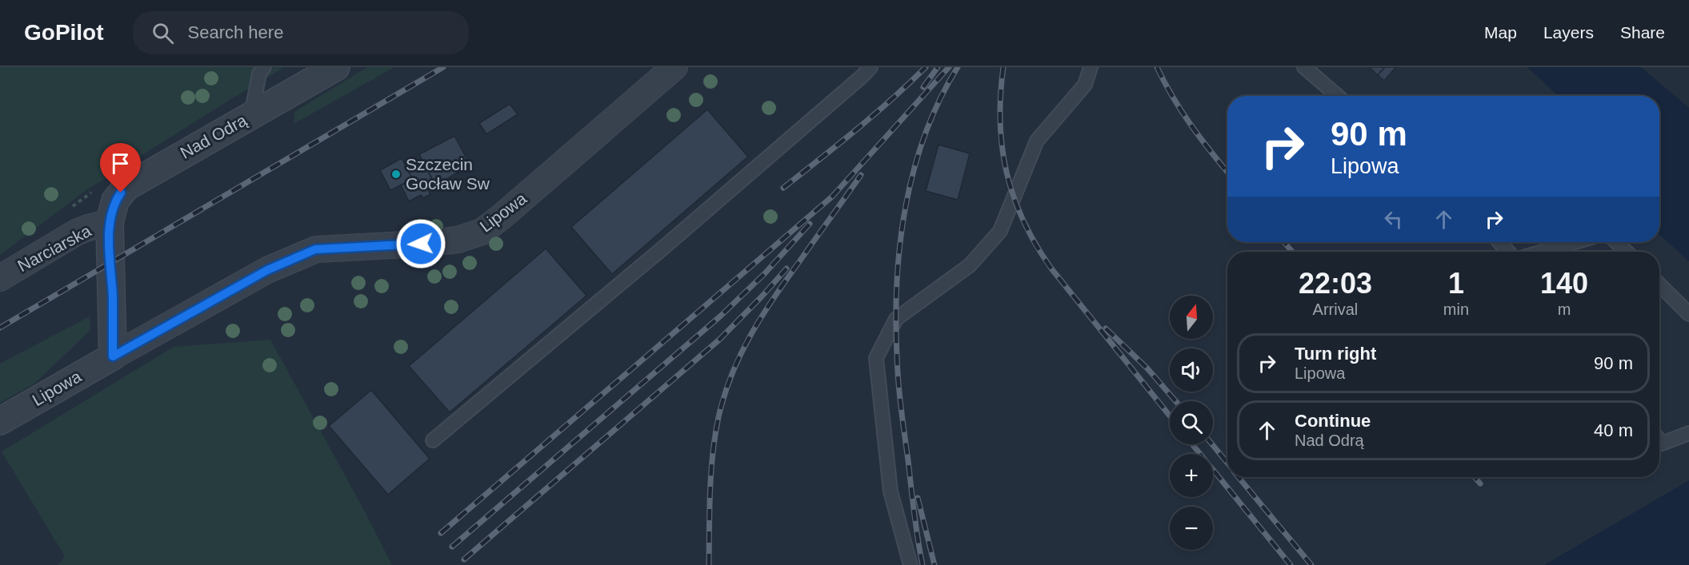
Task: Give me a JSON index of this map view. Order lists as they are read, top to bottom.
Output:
{
  "streets": {
    "street": ["Nad Odrą", "Lipowa", "Narciarska"]
  },
  "crossings": [
    ["Nad Odrą", "Narciarska"]
  ],
  "places": ["Szczecin Gocław Sw"],
  "north": "top",
  "page": {
    "header": "GoPilot",
    "search": "Search here",
    "nav": ["Map", "Layers", "Share"],
    "turn": ["90 m", "Lipowa"],
    "eta": [
      "22:03",
      "Arrival",
      "1",
      "min",
      "140",
      "m"
    ],
    "map_buttons": ["+", "−"],
    "list": [
      {
        "name": "Turn right",
        "note": "Lipowa",
        "value": "90 m"
      },
      {
        "name": "Continue",
        "note": "Nad Odrą",
        "value": "40 m"
      }
    ]
  }
}
